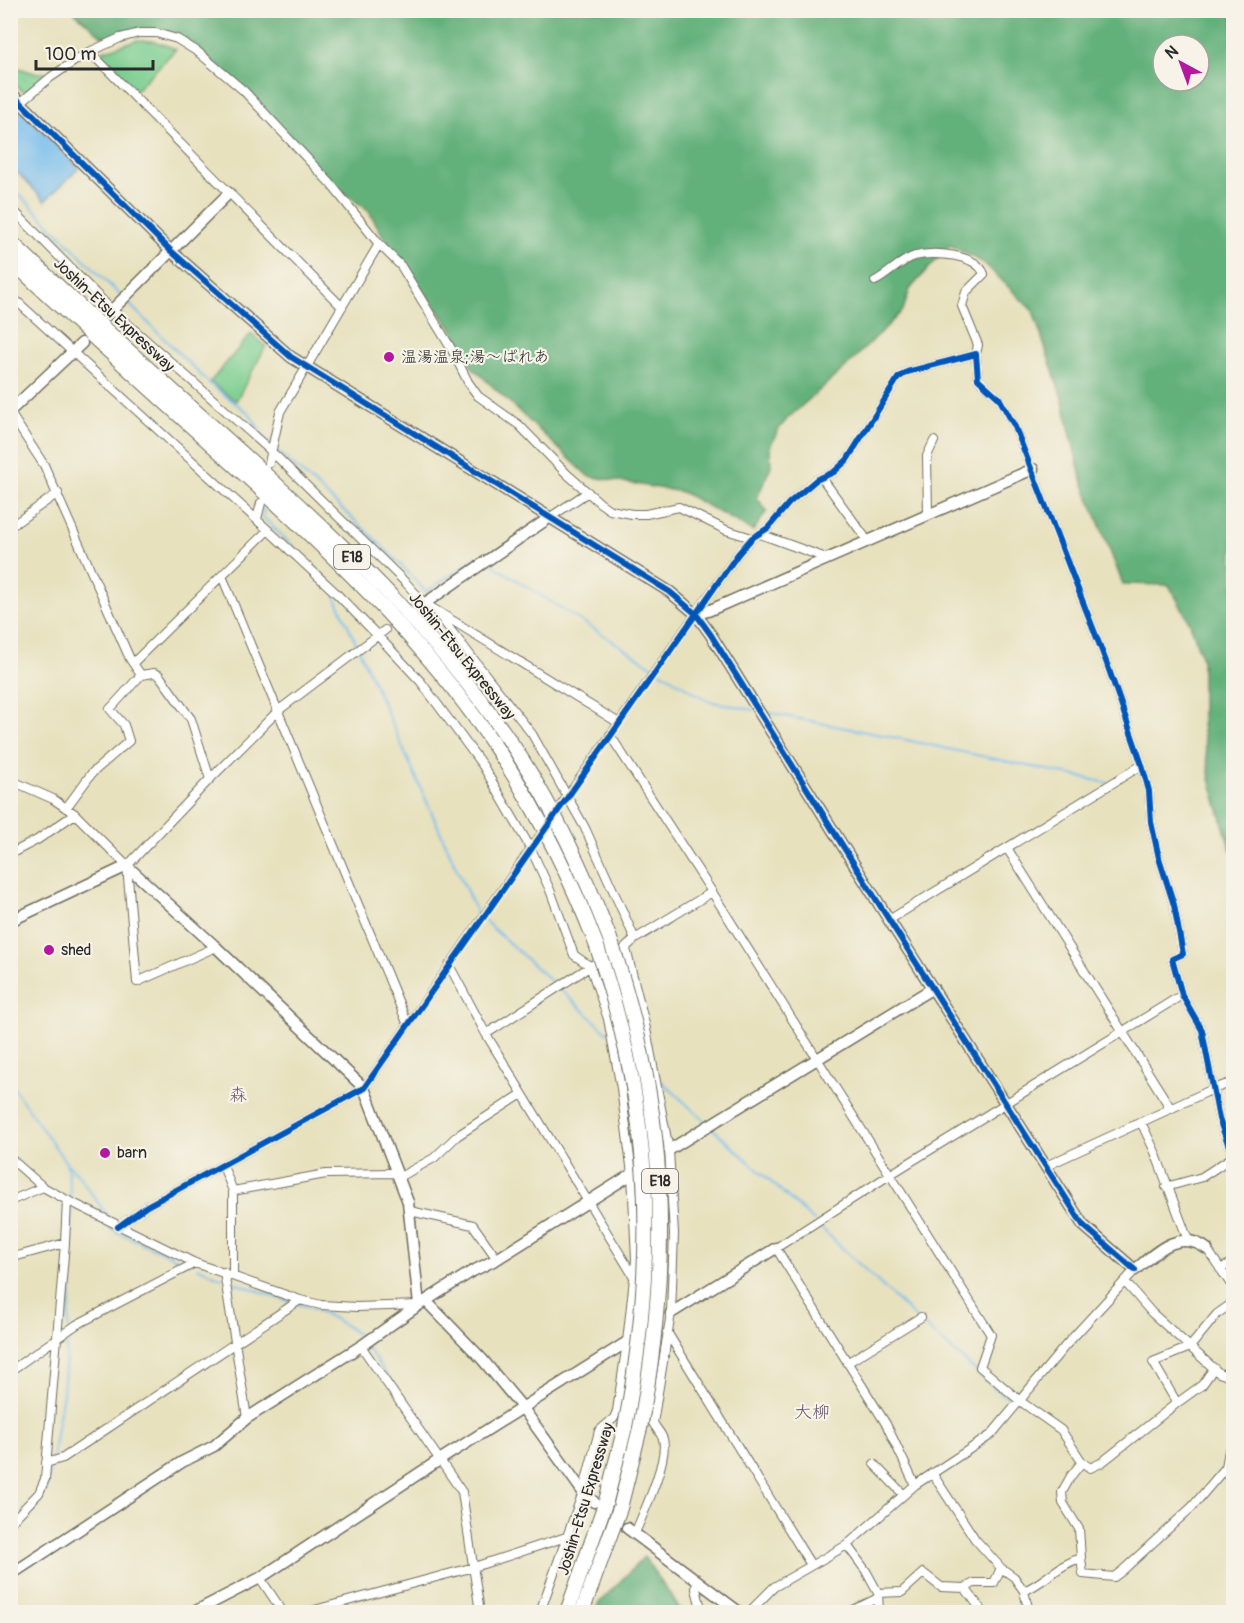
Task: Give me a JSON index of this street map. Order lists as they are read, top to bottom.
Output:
{
  "streets": {
    "highway": ["Joshin-Etsu Expressway", "E18"]
  },
  "districts": ["森", "大柳"],
  "places": ["温湯温泉;湯〜ぱれあ", "shed", "barn"],
  "scale_bar": "100 m",
  "north": "top left"
}
